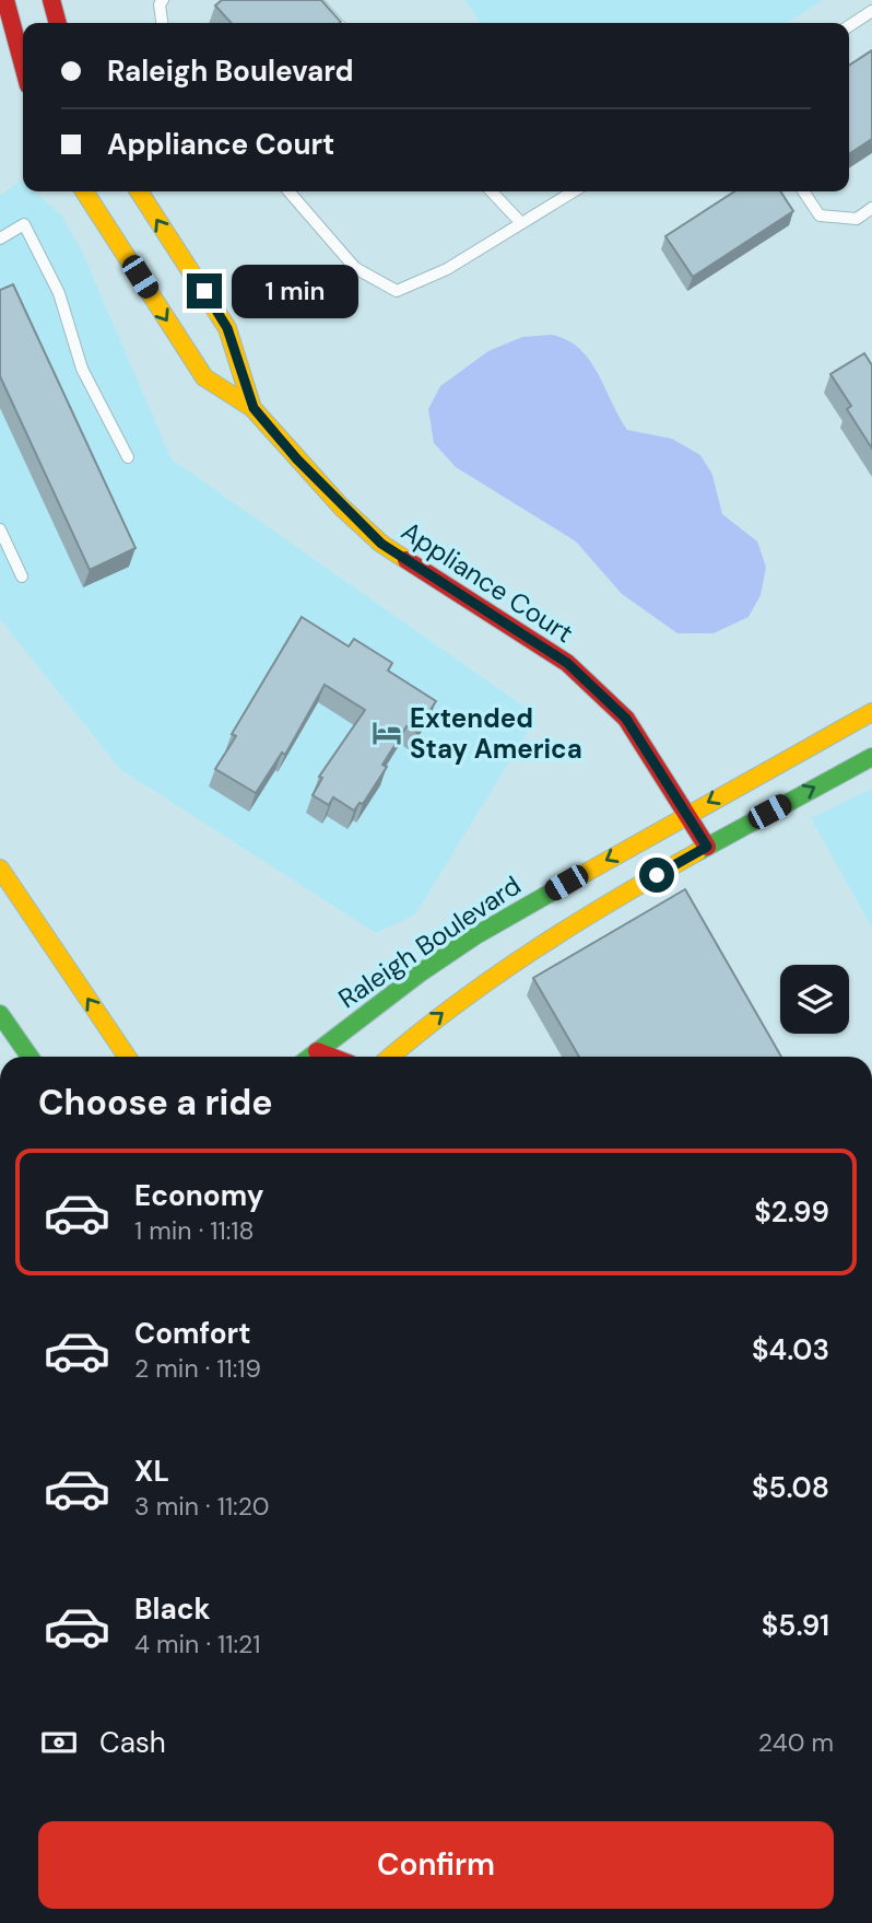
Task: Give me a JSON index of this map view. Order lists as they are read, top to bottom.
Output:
{
  "streets": {
    "main road": ["Appliance Court", "Raleigh Boulevard"]
  },
  "crossings": [
    ["Appliance Court", "Raleigh Boulevard"]
  ],
  "places": {
    "hotel": ["Extended Stay America"]
  },
  "page": {
    "banner": ["Raleigh Boulevard", "Appliance Court"],
    "bubble": "1 min",
    "heading": "Choose a ride",
    "list": [
      {
        "name": "Economy",
        "note": "1 min · 11:18",
        "value": "$2.99"
      },
      {
        "name": "Comfort",
        "note": "2 min · 11:19",
        "value": "$4.03"
      },
      {
        "name": "XL",
        "note": "3 min · 11:20",
        "value": "$5.08"
      },
      {
        "name": "Black",
        "note": "4 min · 11:21",
        "value": "$5.91"
      }
    ],
    "pay": ["Cash", "240 m"],
    "buttons": "Confirm"
  }
}
